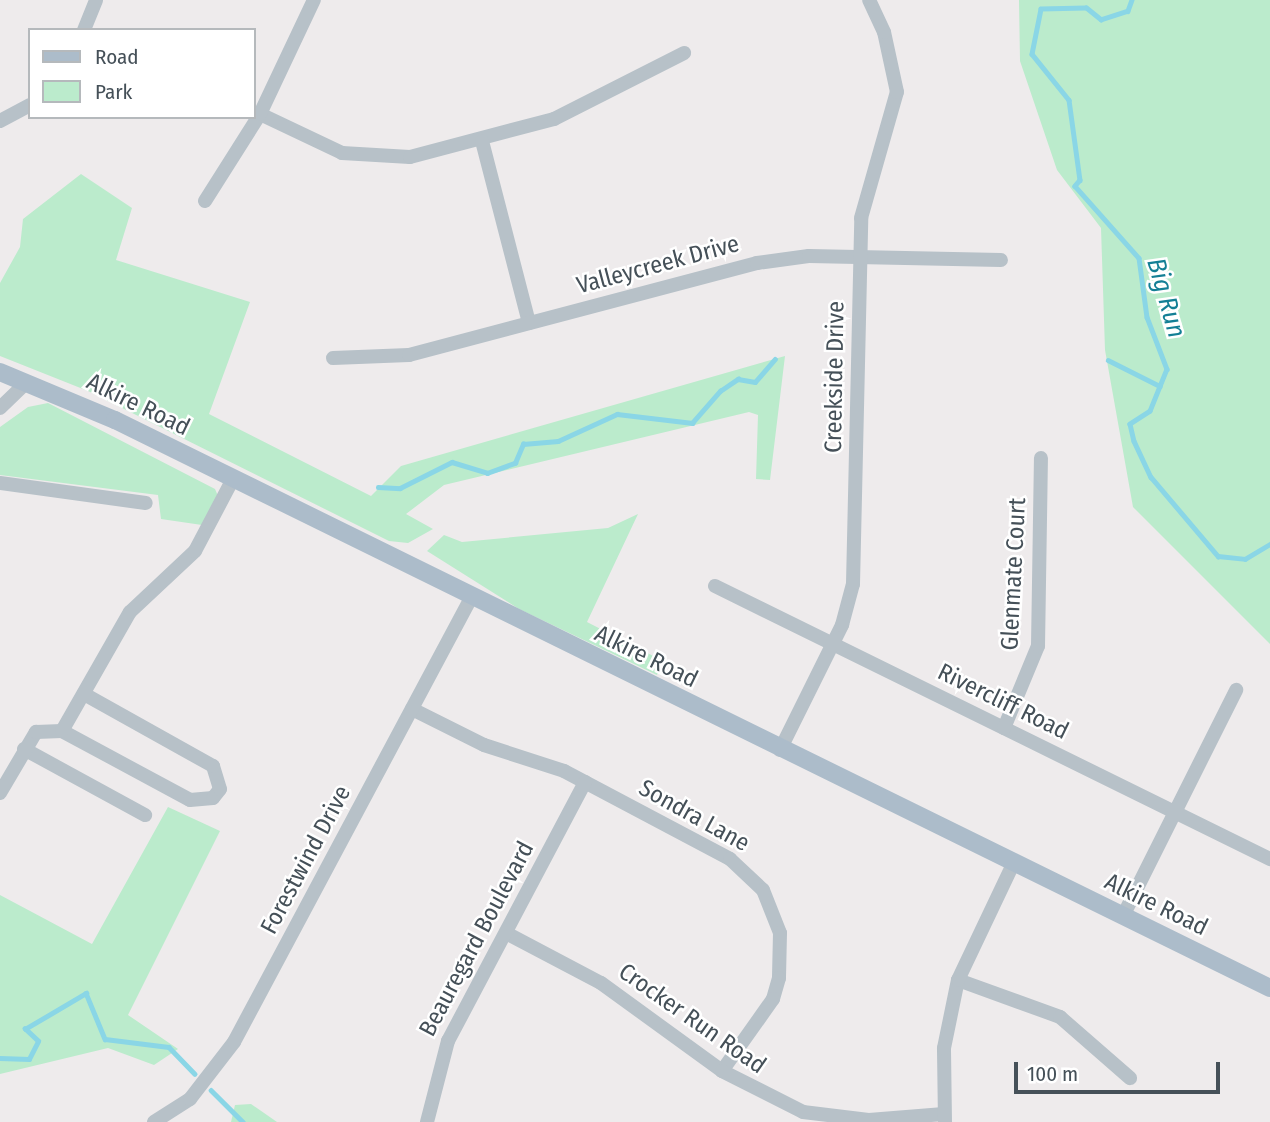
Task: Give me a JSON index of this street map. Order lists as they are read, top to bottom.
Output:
{
  "streets": {
    "main road": ["Alkire Road"],
    "street": [
      "Valleycreek Drive",
      "Creekside Drive",
      "Glenmate Court",
      "Rivercliff Road",
      "Sondra Lane",
      "Forestwind Drive",
      "Beauregard Boulevard",
      "Crocker Run Road"
    ]
  },
  "crossings": [
    ["Valleycreek Drive", "Creekside Drive"],
    ["Creekside Drive", "Alkire Road"],
    ["Creekside Drive", "Rivercliff Road"],
    ["Alkire Road", "Forestwind Drive"],
    ["Glenmate Court", "Rivercliff Road"],
    ["Sondra Lane", "Forestwind Drive"],
    ["Sondra Lane", "Beauregard Boulevard"],
    ["Sondra Lane", "Crocker Run Road"],
    ["Beauregard Boulevard", "Crocker Run Road"]
  ],
  "water": ["Big Run"],
  "legend": ["Road", "Park"],
  "scale_bar": "100 m"
}
